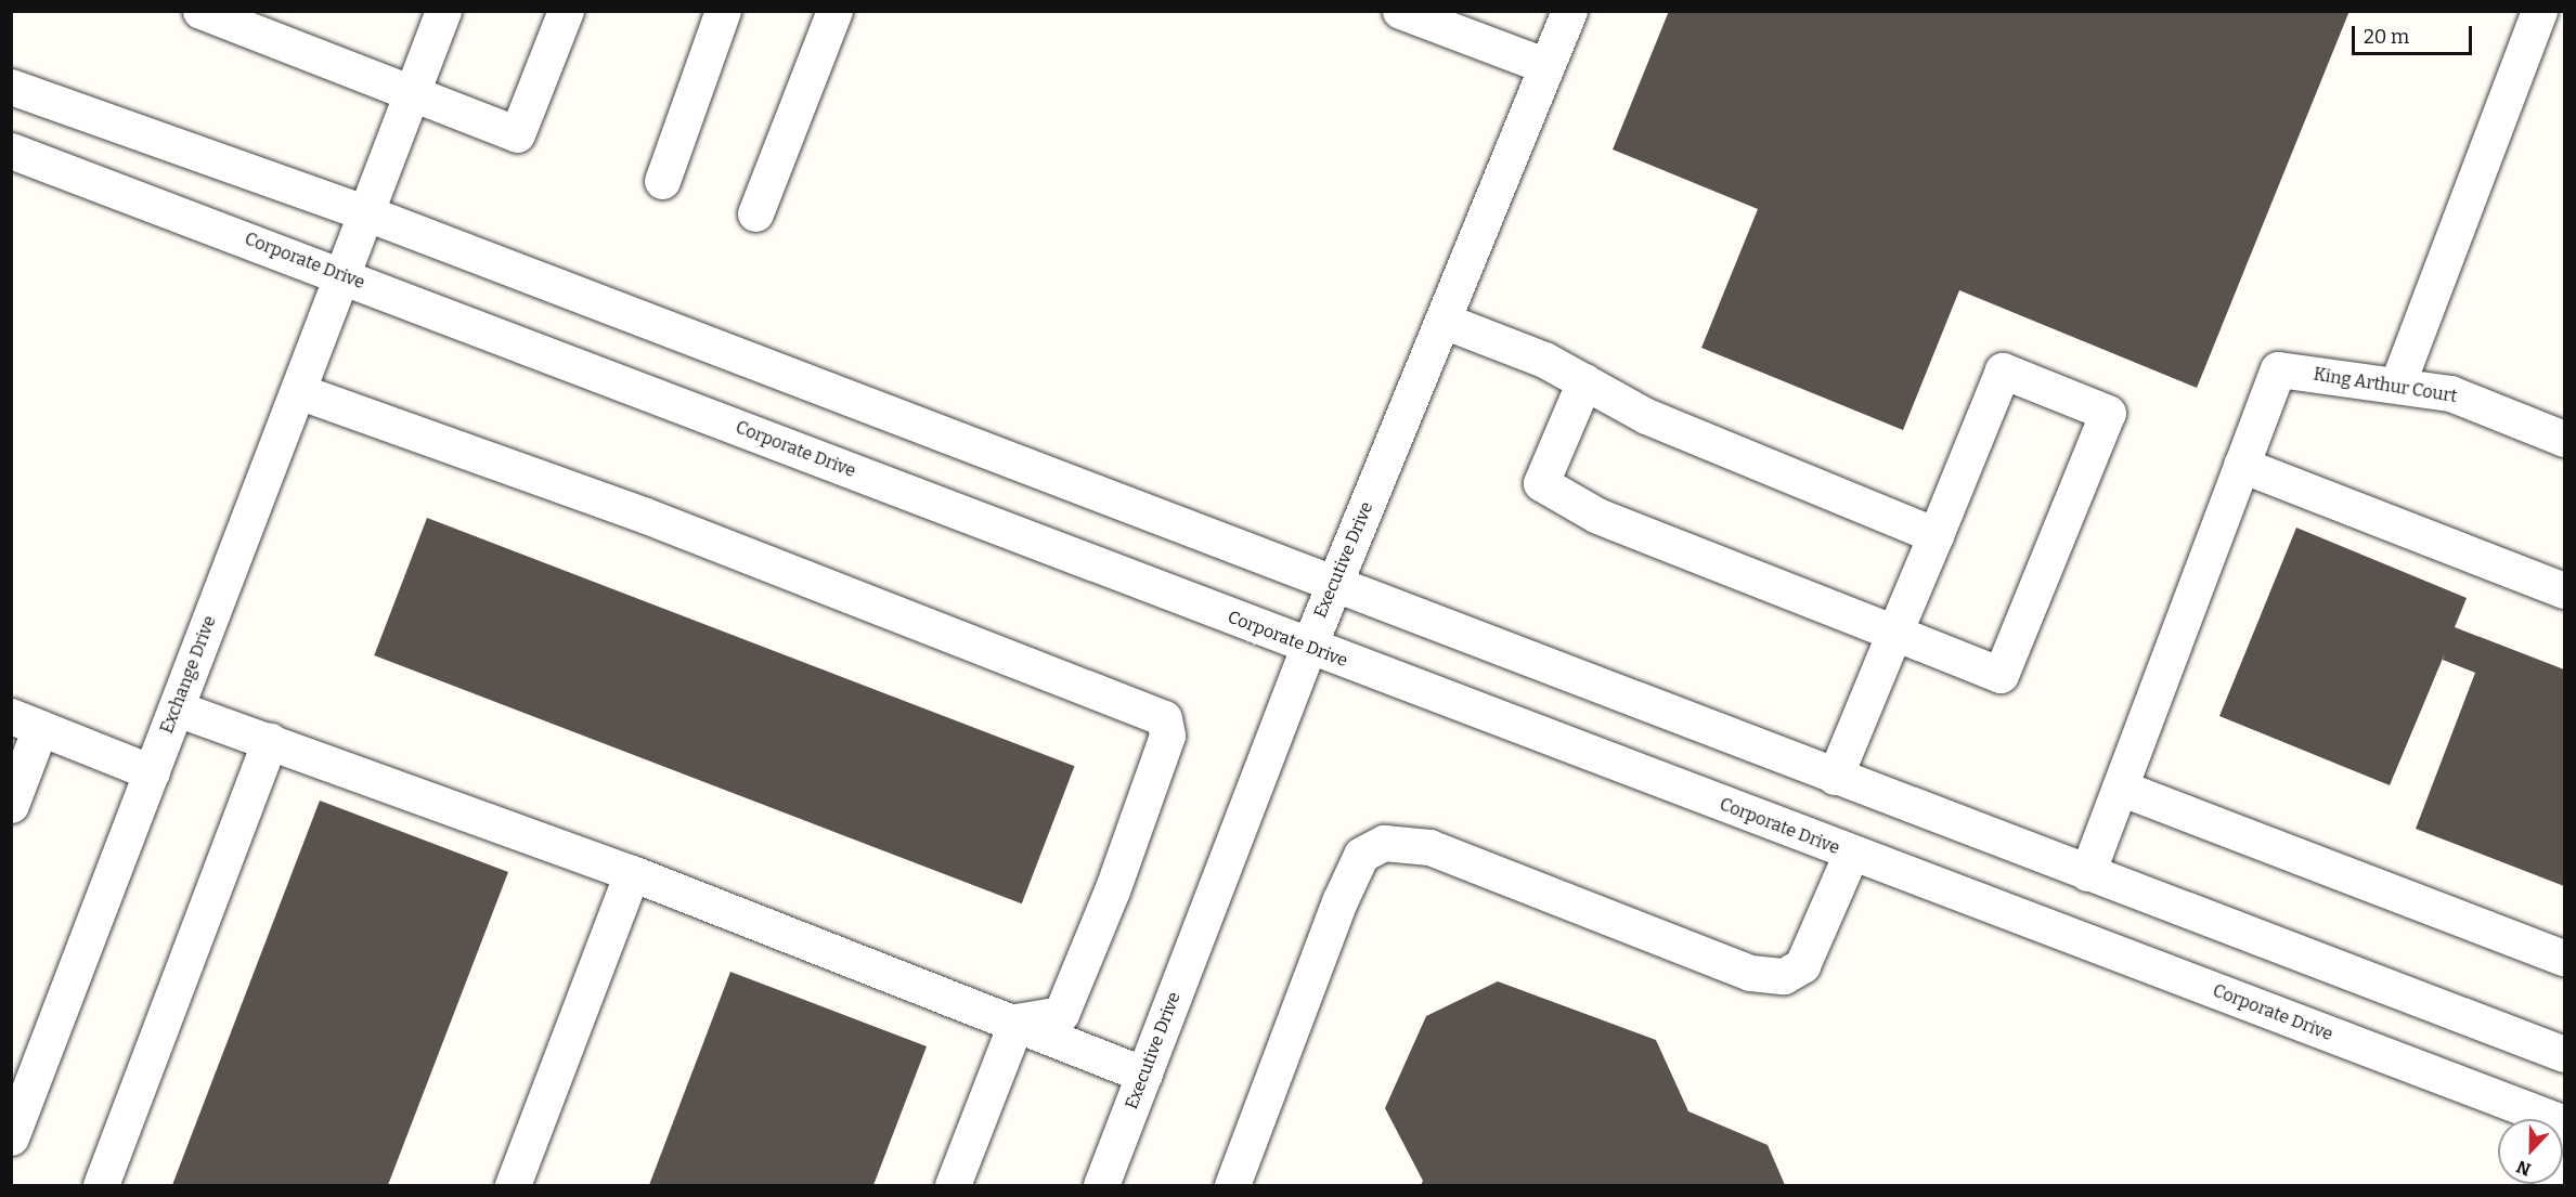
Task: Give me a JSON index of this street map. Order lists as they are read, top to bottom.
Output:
{
  "streets": {
    "street": [
      "Corporate Drive",
      "King Arthur Court",
      "Executive Drive",
      "Exchange Drive"
    ]
  },
  "crossings": [
    ["Corporate Drive", "Executive Drive"],
    ["Corporate Drive", "Exchange Drive"]
  ],
  "scale_bar": "20 m",
  "north": "bottom"
}
